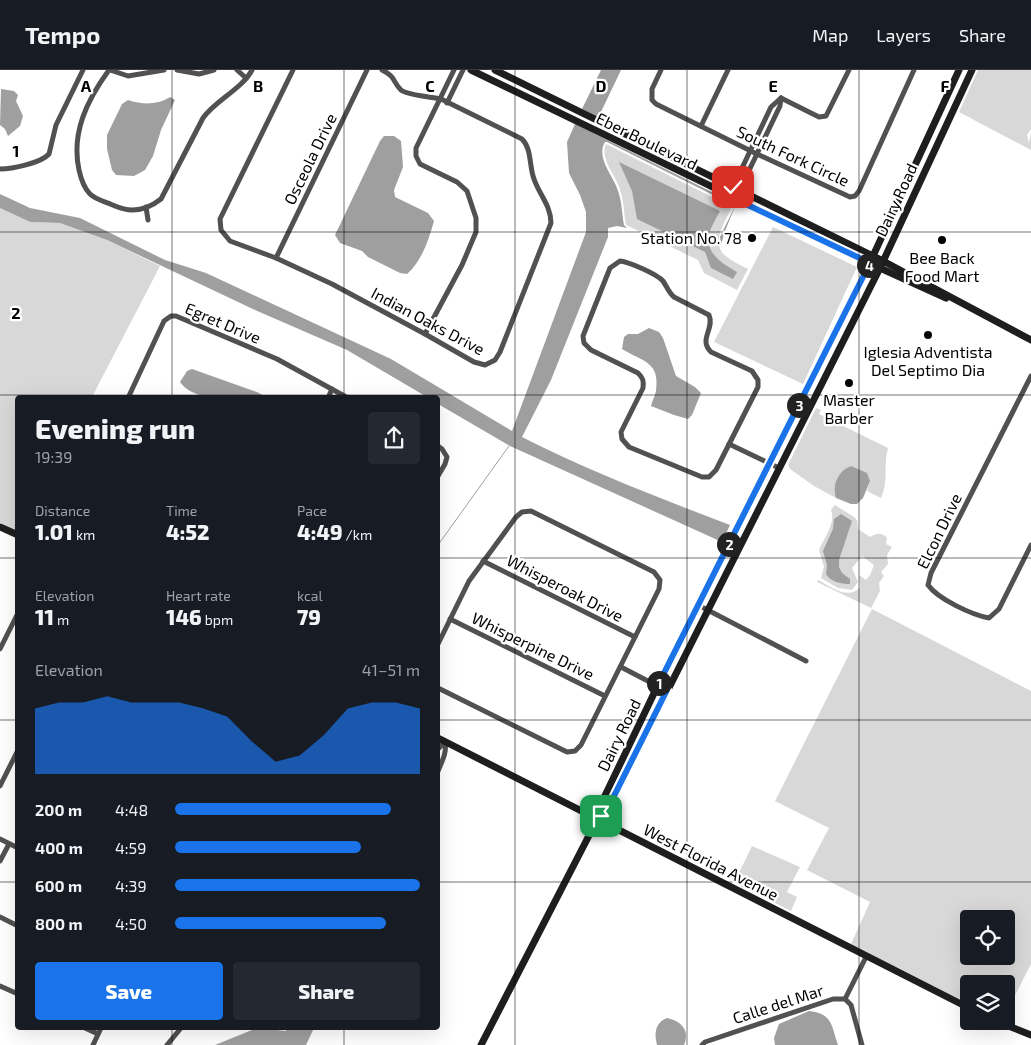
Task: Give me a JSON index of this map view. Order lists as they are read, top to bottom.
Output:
{
  "streets": {
    "street": [
      "Eber Boulevard",
      "South Fork Circle",
      "Osceola Drive",
      "Dairy Road",
      "Indian Oaks Drive",
      "Egret Drive",
      "Elcon Drive",
      "Whisperoak Drive",
      "Whisperpine Drive",
      "West Florida Avenue",
      "Calle del Mar"
    ]
  },
  "crossings": [
    ["Eber Boulevard", "Dairy Road"],
    ["Osceola Drive", "Indian Oaks Drive"],
    ["Dairy Road", "West Florida Avenue"]
  ],
  "places": [
    "Station No. 78",
    "Bee Back Food Mart",
    "Iglesia Adventista Del Septimo Dia",
    "Master Barber"
  ],
  "page": {
    "header": "Tempo",
    "nav": ["Map", "Layers", "Share"],
    "pins": [
      "4",
      "3",
      "2",
      "1"
    ],
    "heading": ["Evening run", "19:39"],
    "stats": [
      ["Distance", "1.01 km"],
      ["Time", "4:52"],
      ["Pace", "4:49 /km"],
      ["Elevation", "11 m"],
      ["Heart rate", "146 bpm"],
      ["kcal", "79"]
    ],
    "chart": ["Elevation", "41–51 m"],
    "list": [
      {
        "name": "200 m",
        "note": "4:48"
      },
      {
        "name": "400 m",
        "note": "4:59"
      },
      {
        "name": "600 m",
        "note": "4:39"
      },
      {
        "name": "800 m",
        "note": "4:50"
      }
    ],
    "buttons": ["Save", "Share"]
  },
  "grid": {
    "columns": [
      "A",
      "B",
      "C",
      "D",
      "E",
      "F"
    ],
    "rows": ["1", "2"]
  }
}
